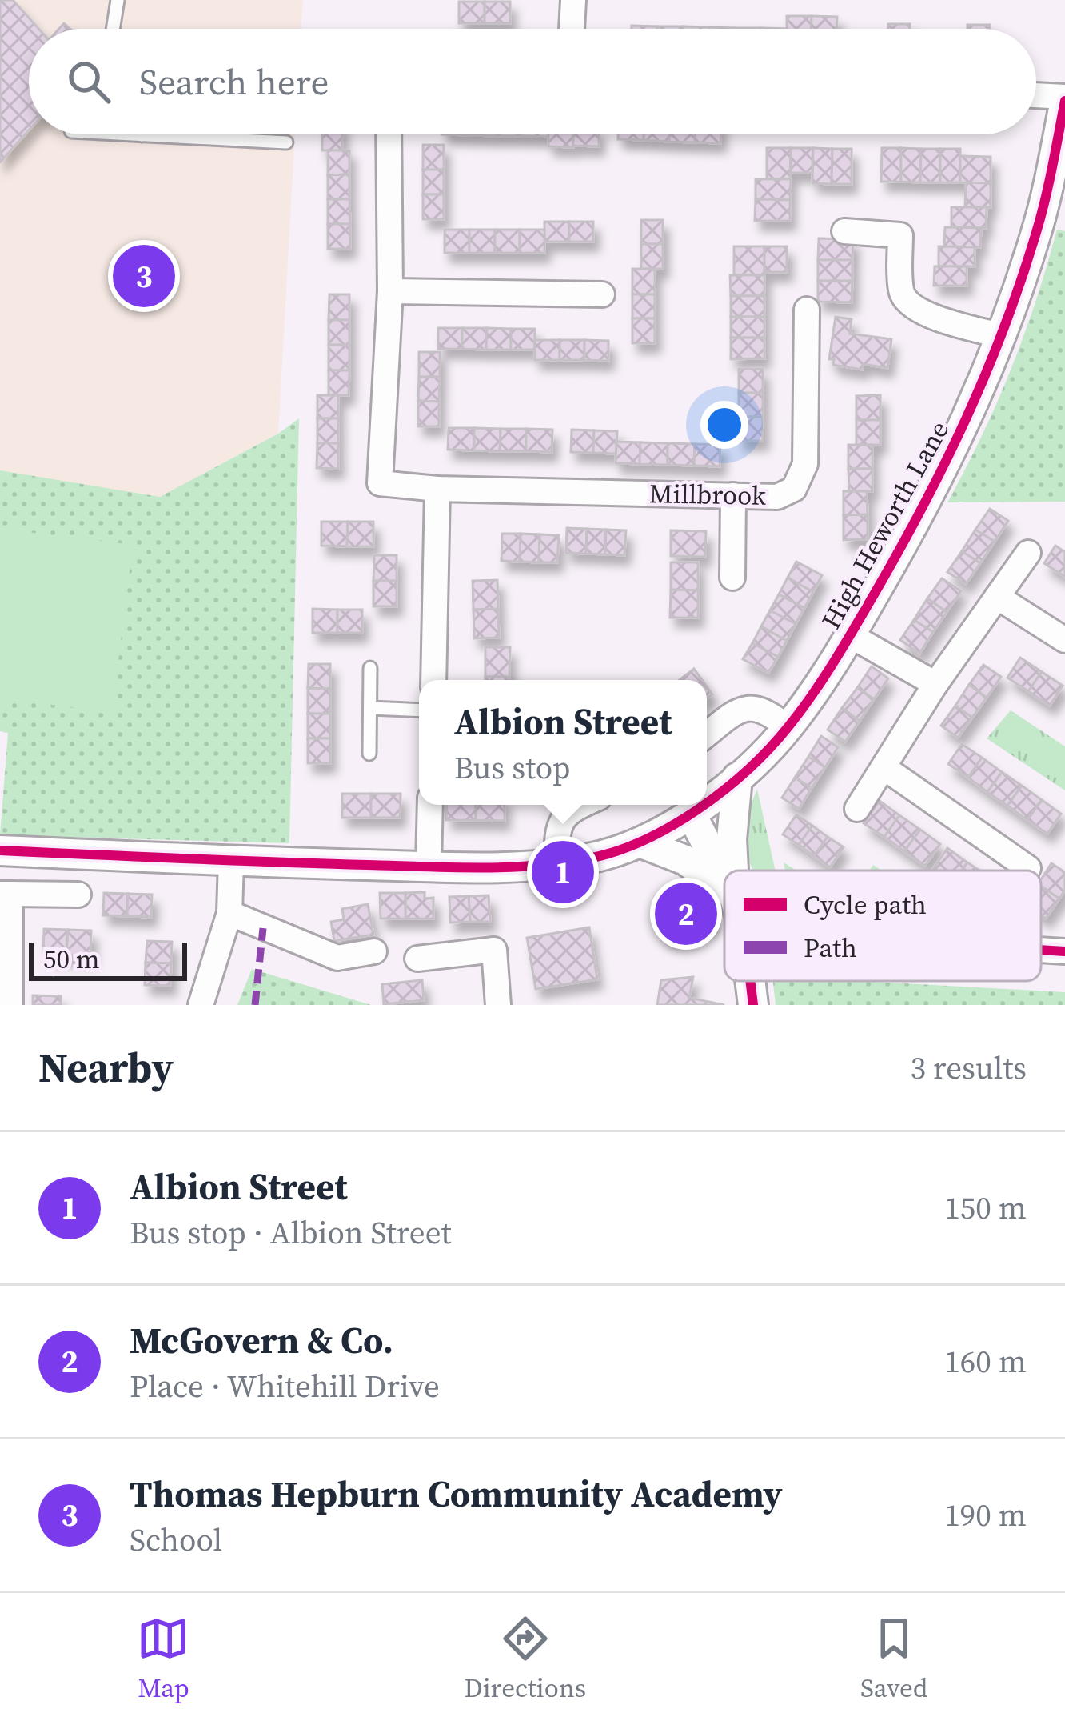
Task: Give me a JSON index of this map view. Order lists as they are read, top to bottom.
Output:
{
  "streets": {
    "street": ["Millbrook", "High Heworth Lane"]
  },
  "legend": ["Cycle path", "Path"],
  "scale_bar": "50 m",
  "page": {
    "search": "Search here",
    "pins": ["3", "1", "2"],
    "popup": ["Albion Street", "Bus stop"],
    "scale": "50 m",
    "heading": ["Nearby", "3 results"],
    "list": [
      {
        "mark": "1",
        "name": "Albion Street",
        "note": "Bus stop · Albion Street",
        "value": "150 m"
      },
      {
        "mark": "2",
        "name": "McGovern & Co.",
        "note": "Place · Whitehill Drive",
        "value": "160 m"
      },
      {
        "mark": "3",
        "name": "Thomas Hepburn Community Academy",
        "note": "School",
        "value": "190 m"
      }
    ],
    "nav": ["Map", "Directions", "Saved"]
  }
}
